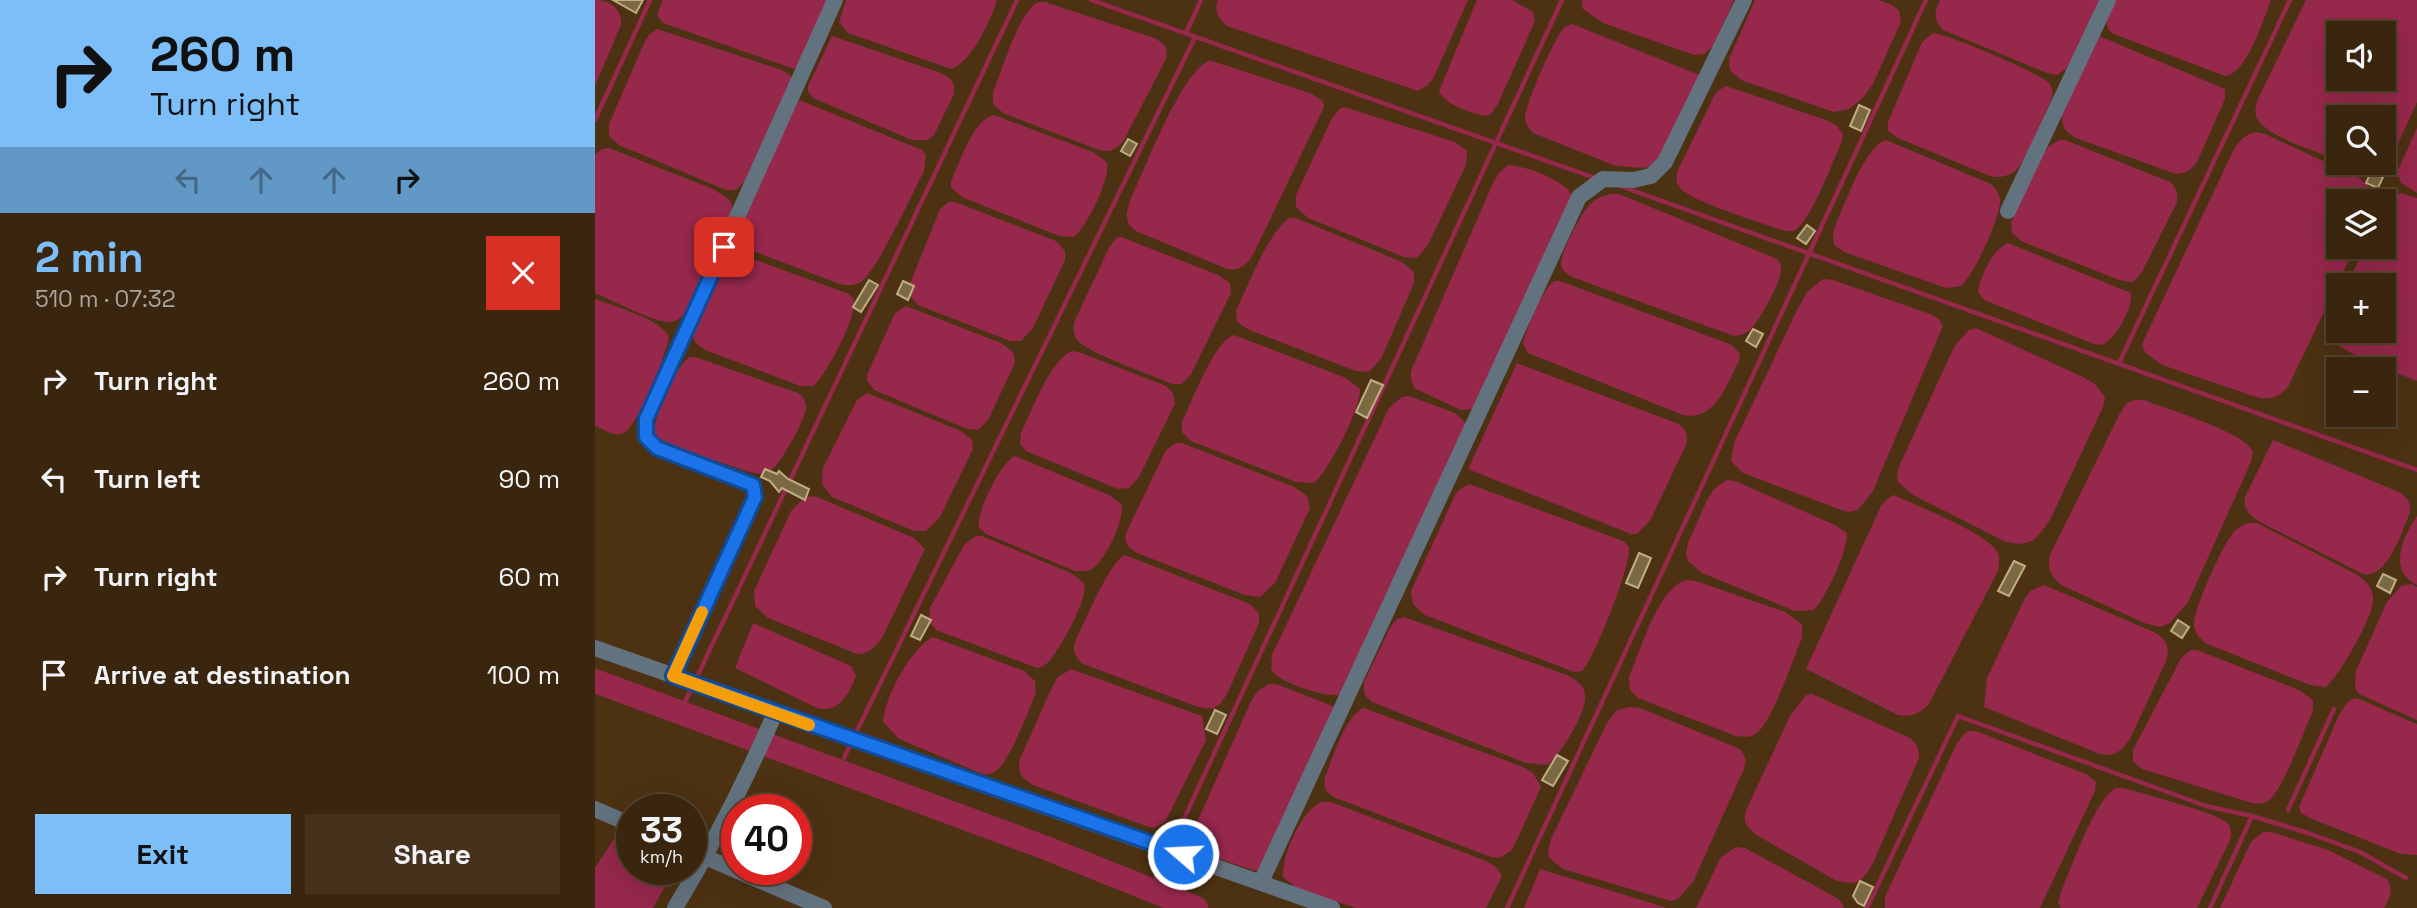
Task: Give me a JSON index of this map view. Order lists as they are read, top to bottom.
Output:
{
  "page": {
    "turn": ["260 m", "Turn right"],
    "map_buttons": ["+", "−"],
    "heading": ["2 min", "510 m · 07:32"],
    "list": [
      {
        "name": "Turn right",
        "value": "260 m"
      },
      {
        "name": "Turn left",
        "value": "90 m"
      },
      {
        "name": "Turn right",
        "value": "60 m"
      },
      {
        "name": "Arrive at destination",
        "value": "100 m"
      }
    ],
    "speed": "33 km/h",
    "limit": "40",
    "buttons": ["Exit", "Share"]
  }
}
